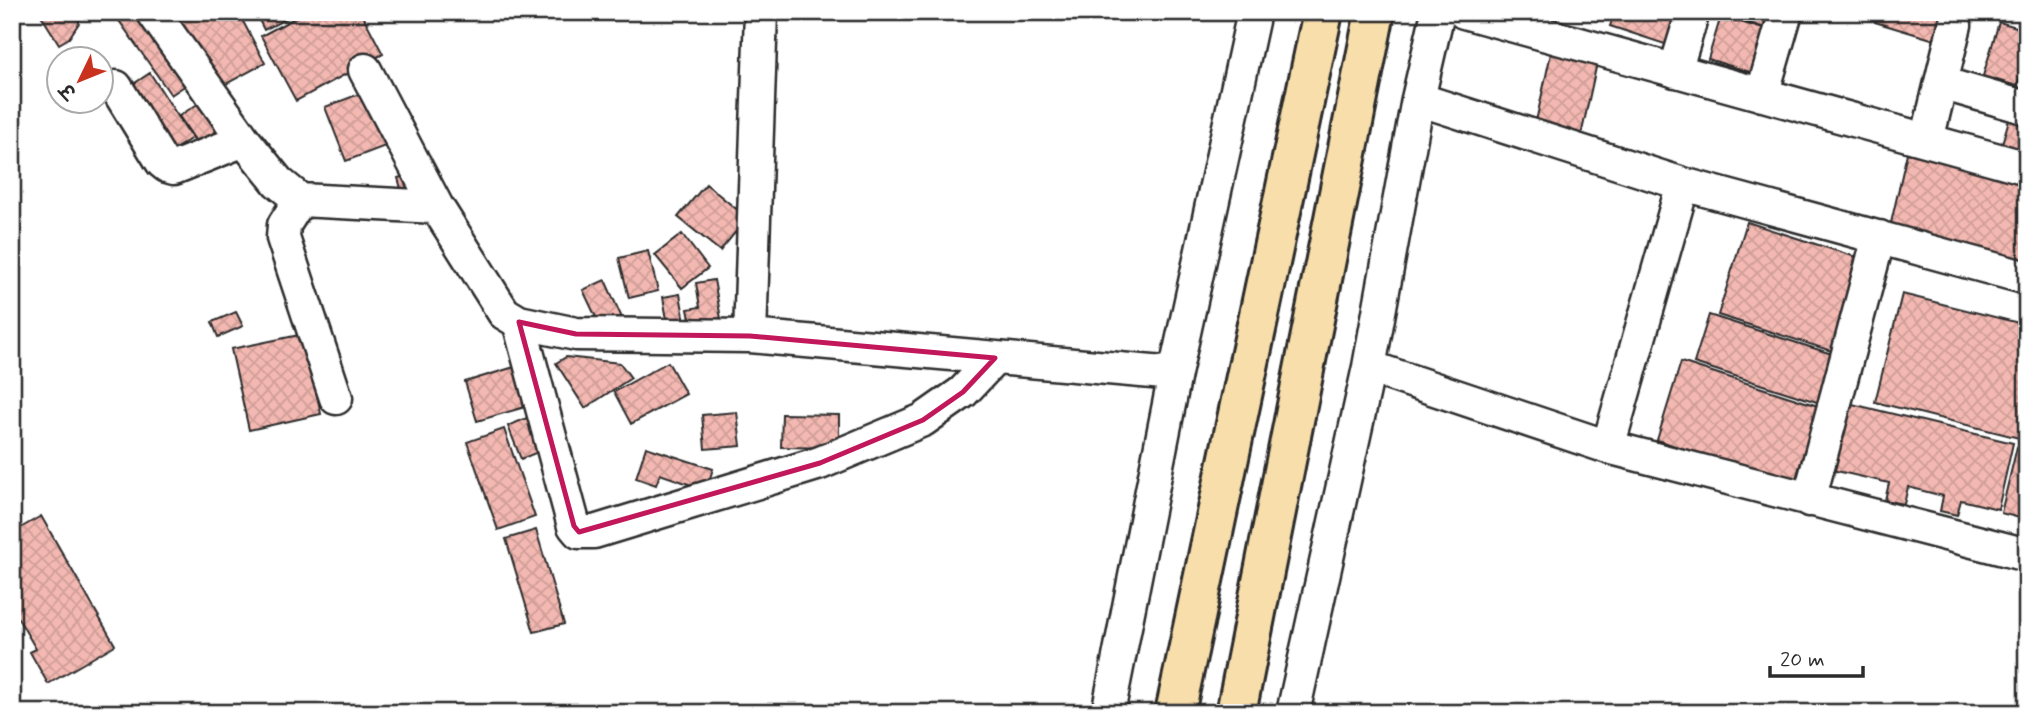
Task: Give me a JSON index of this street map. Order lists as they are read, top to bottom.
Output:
{
  "scale_bar": "20 m",
  "north": "bottom left"
}
